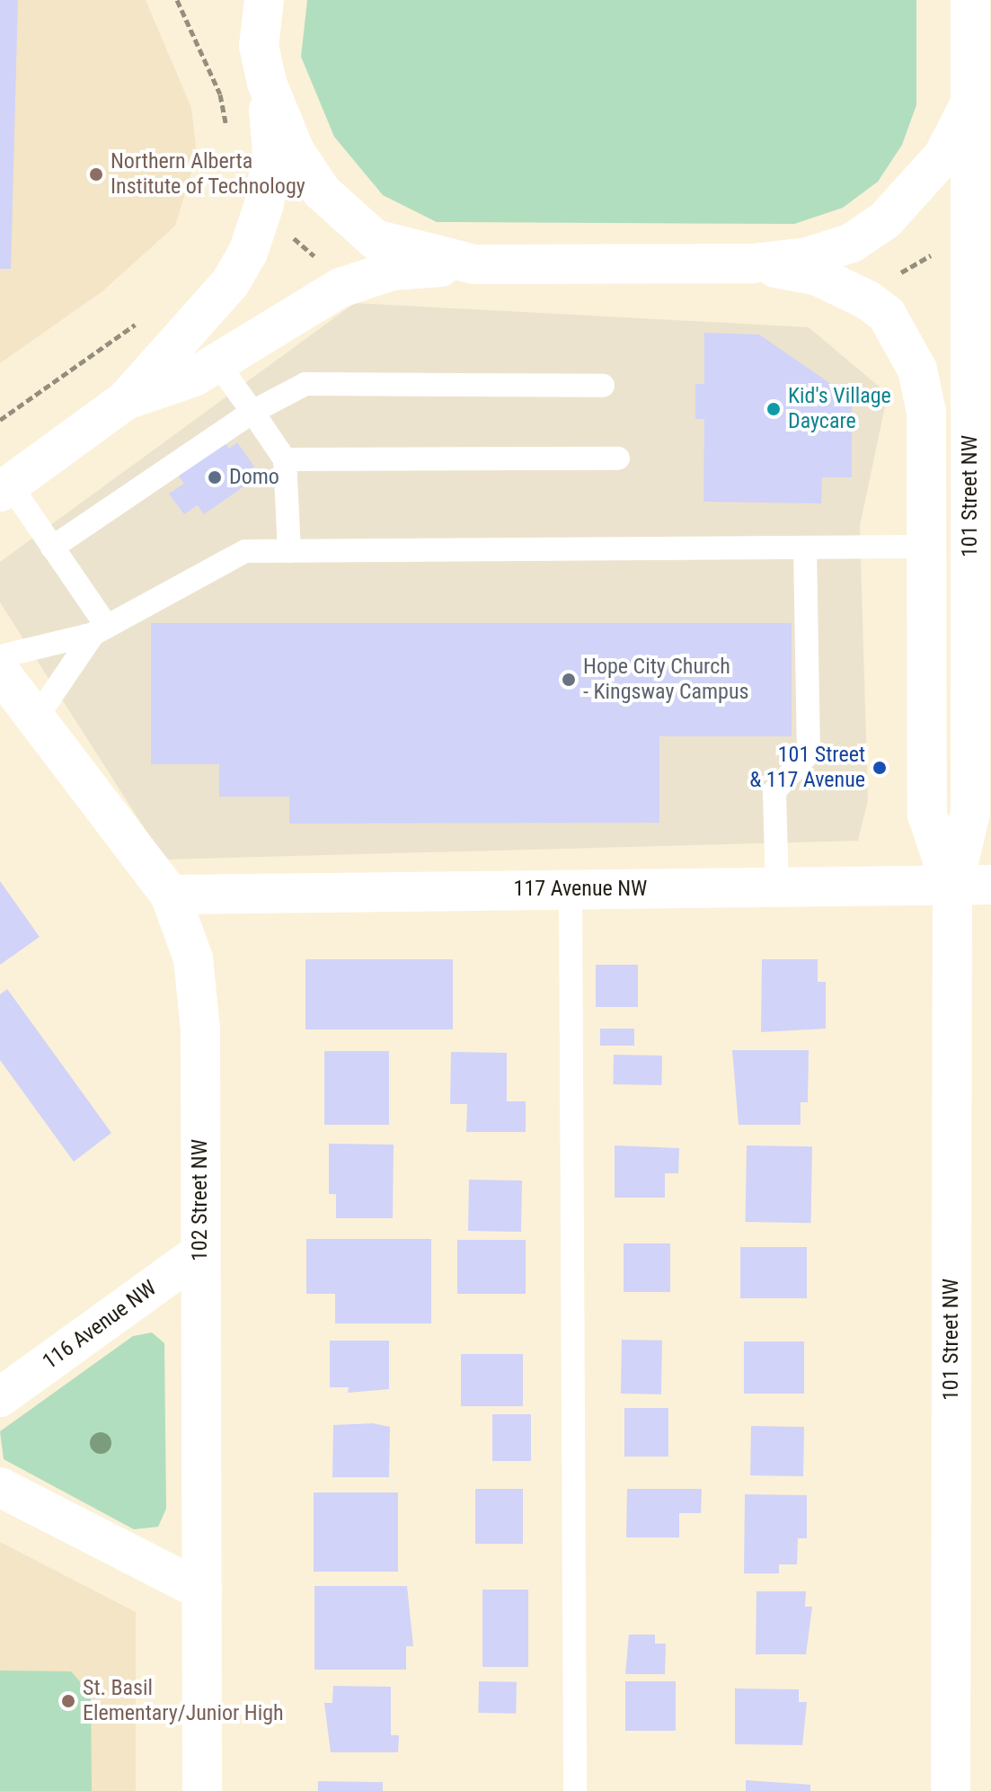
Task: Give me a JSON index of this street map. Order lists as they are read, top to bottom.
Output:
{
  "streets": {
    "street": [
      "101 Street NW",
      "117 Avenue NW",
      "102 Street NW",
      "116 Avenue NW"
    ]
  },
  "crossings": [
    ["101 Street NW", "117 Avenue NW"],
    ["117 Avenue NW", "102 Street NW"],
    ["102 Street NW", "116 Avenue NW"]
  ],
  "places": [
    "Northern Alberta Institute of Technology",
    "Kid's Village Daycare",
    "Domo",
    "Hope City Church - Kingsway Campus",
    "101 Street & 117 Avenue",
    "St. Basil Elementary/Junior High"
  ]
}
